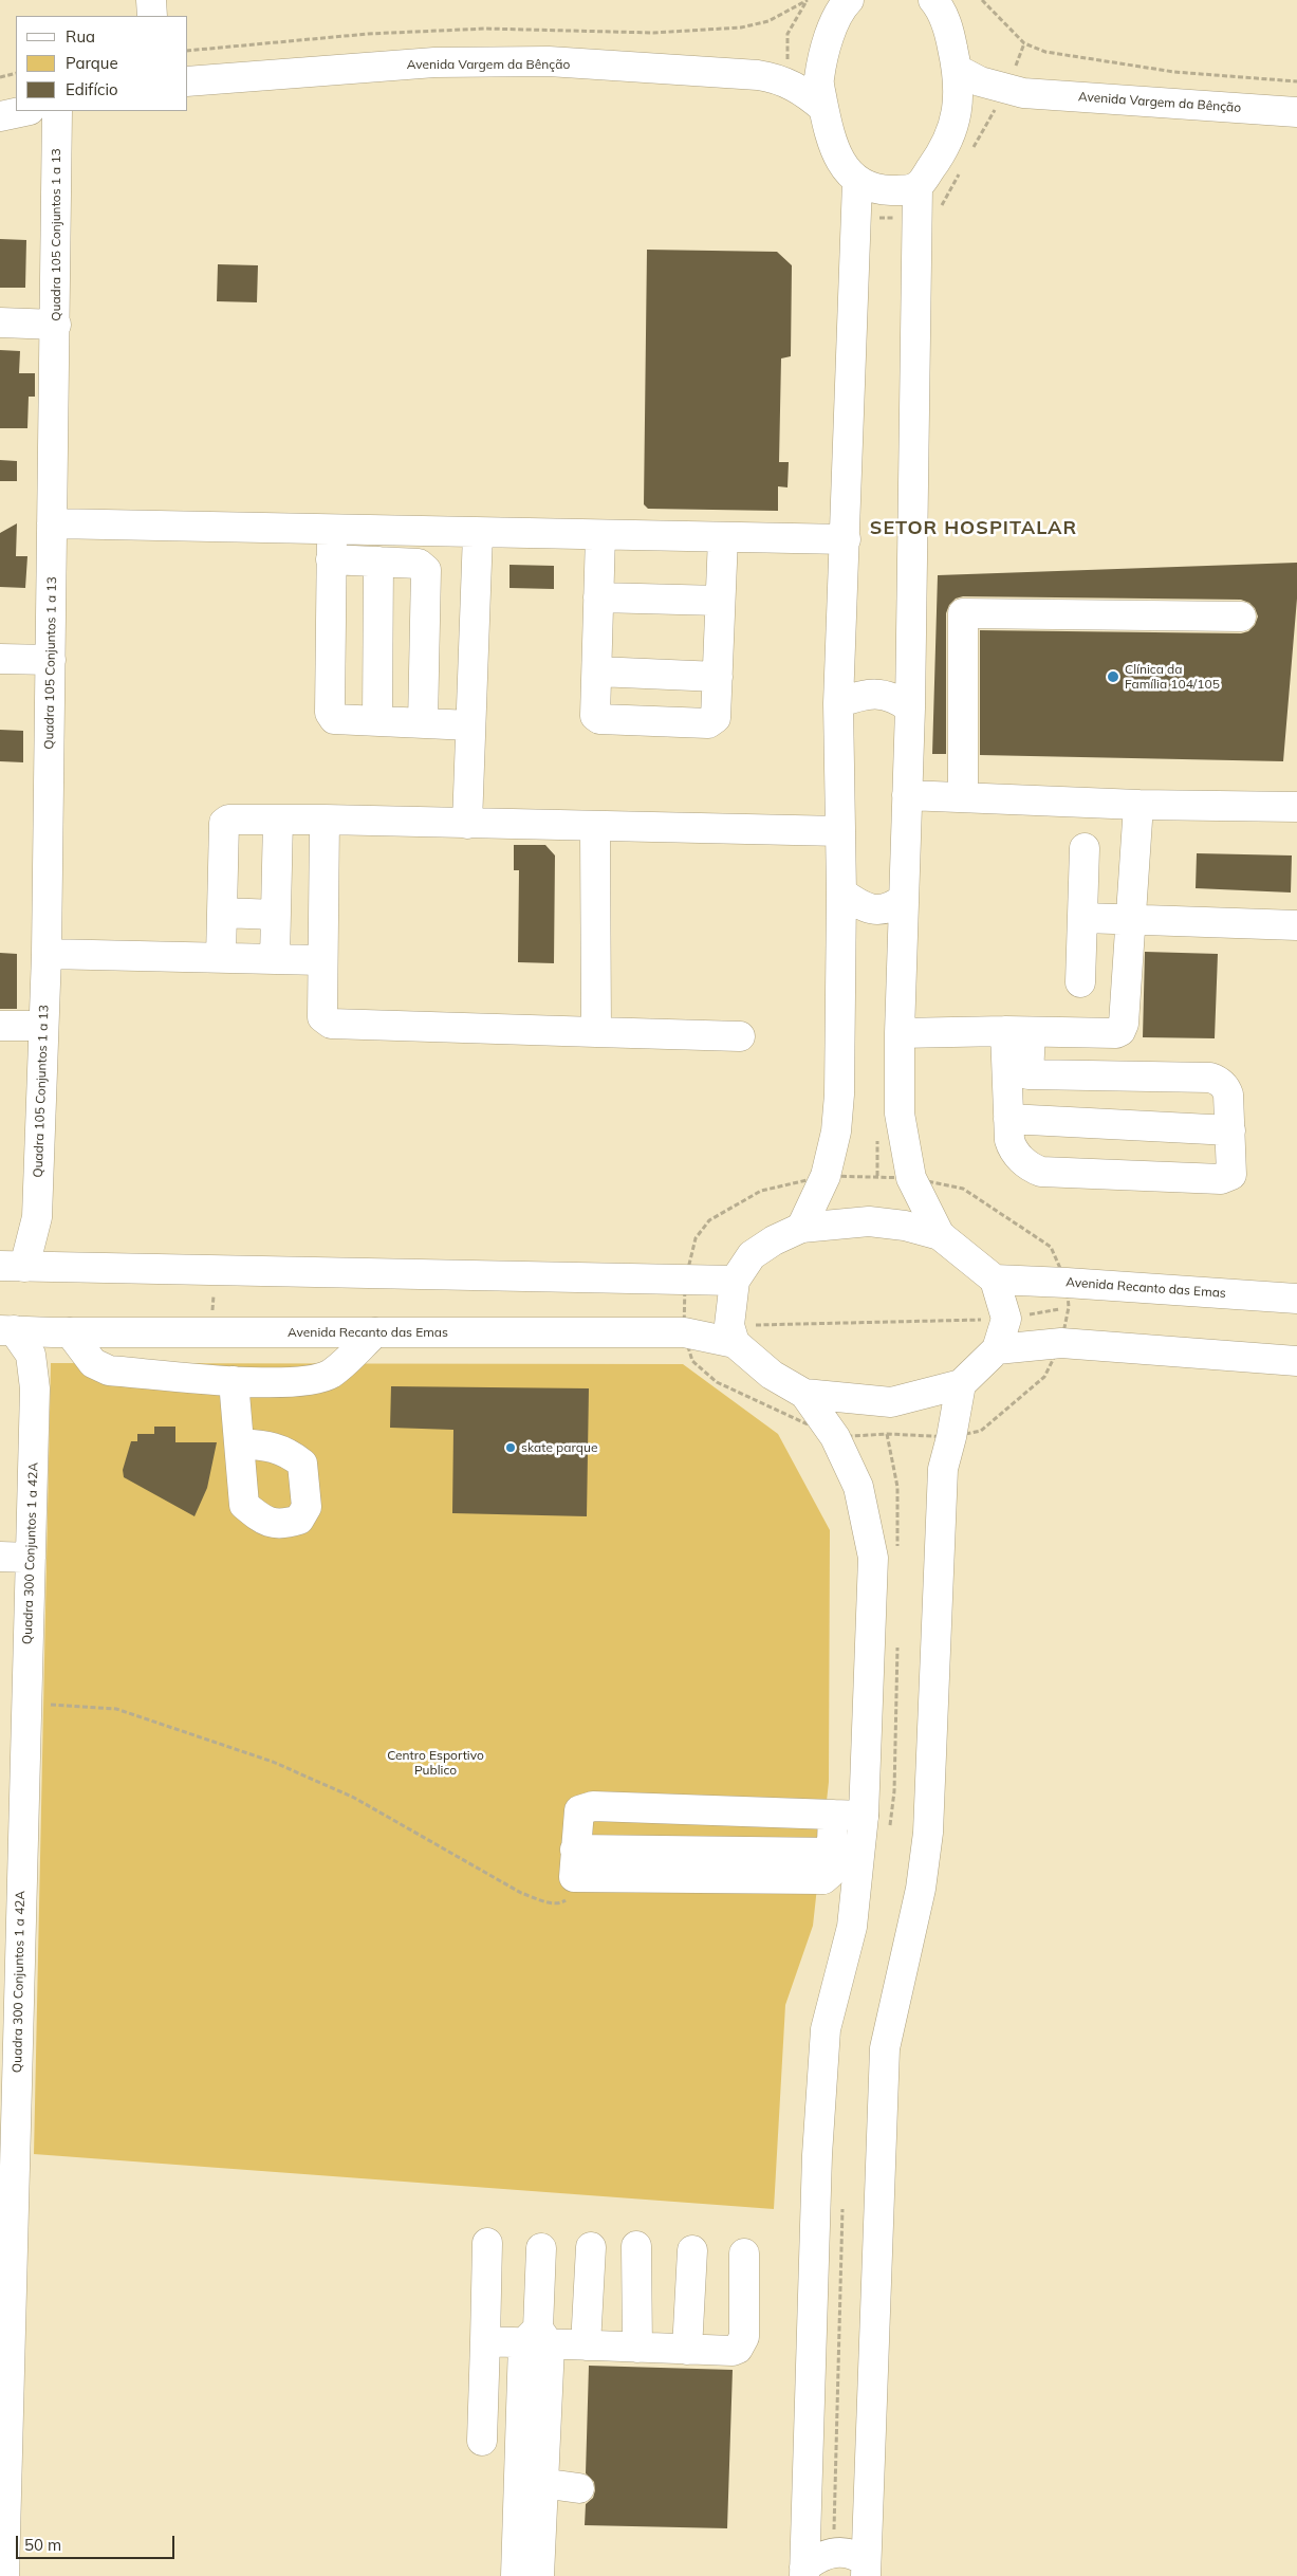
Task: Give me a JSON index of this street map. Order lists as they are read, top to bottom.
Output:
{
  "streets": {
    "street": [
      "Avenida Vargem da Bênção",
      "Quadra 105 Conjuntos 1 a 13",
      "Avenida Recanto das Emas",
      "Quadra 300 Conjuntos 1 a 42A"
    ]
  },
  "crossings": [
    ["Avenida Recanto das Emas", "Quadra 300 Conjuntos 1 a 42A"]
  ],
  "districts": ["SETOR HOSPITALAR"],
  "parks": ["Centro Esportivo Publico"],
  "places": ["Clínica da Família 104/105", "skate parque"],
  "legend": ["Rua", "Parque", "Edifício"],
  "scale_bar": "50 m"
}
